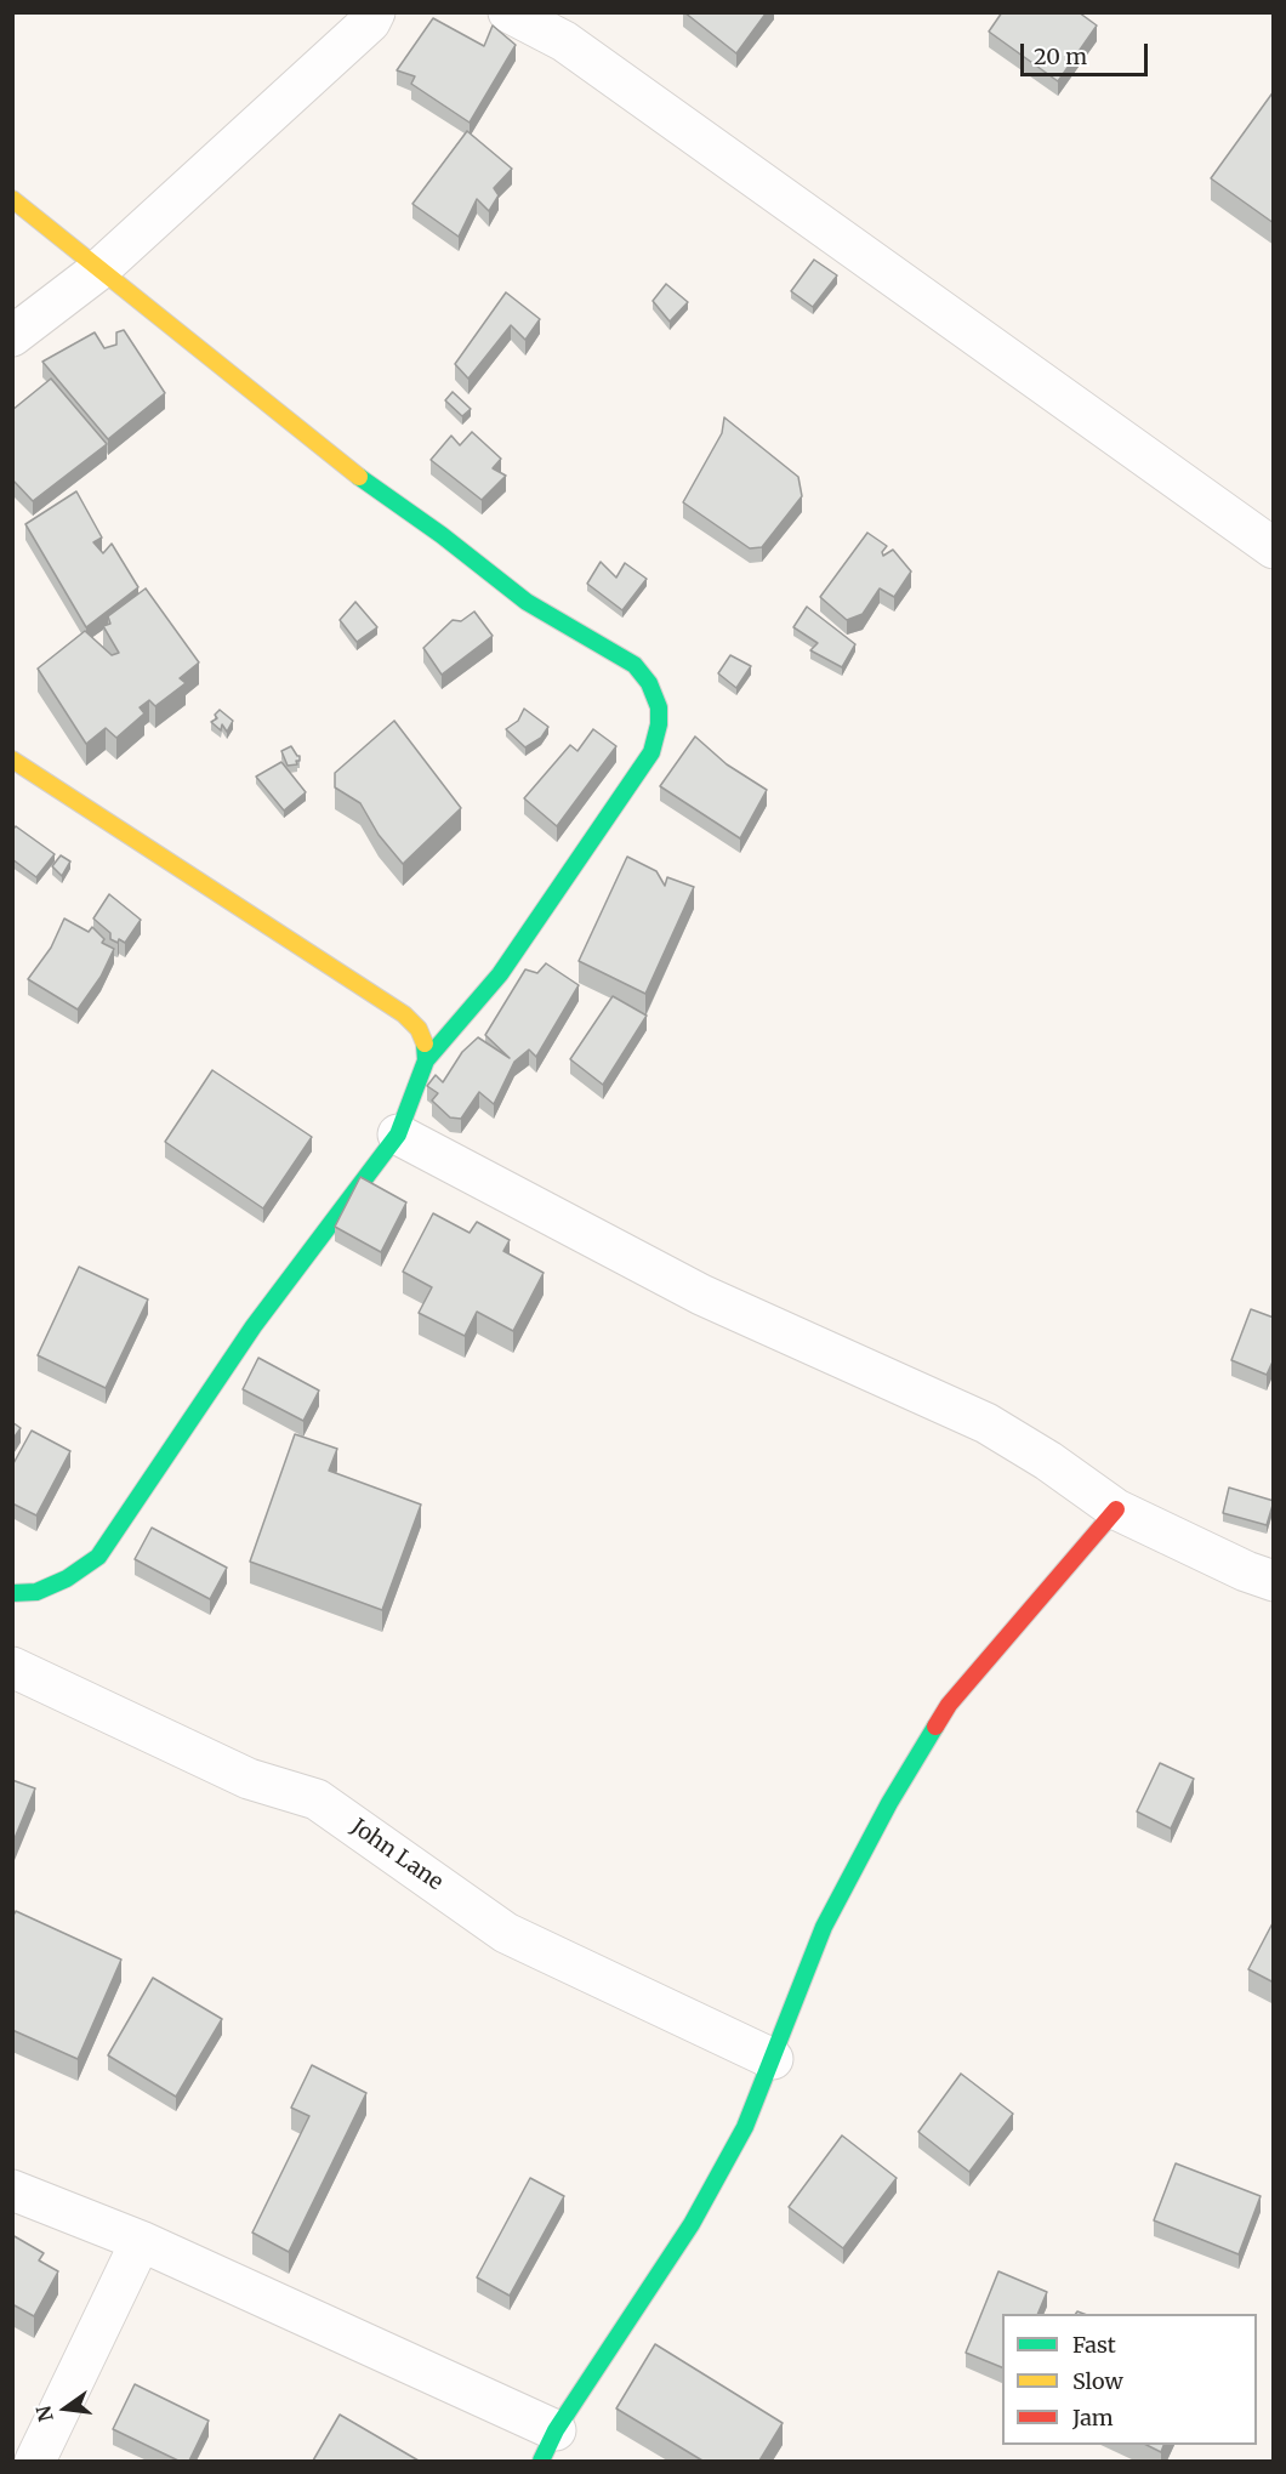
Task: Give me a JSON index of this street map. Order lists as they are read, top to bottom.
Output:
{
  "streets": {
    "street": ["John Lane"]
  },
  "legend": ["Fast", "Slow", "Jam"],
  "scale_bar": "20 m",
  "north": "left"
}
